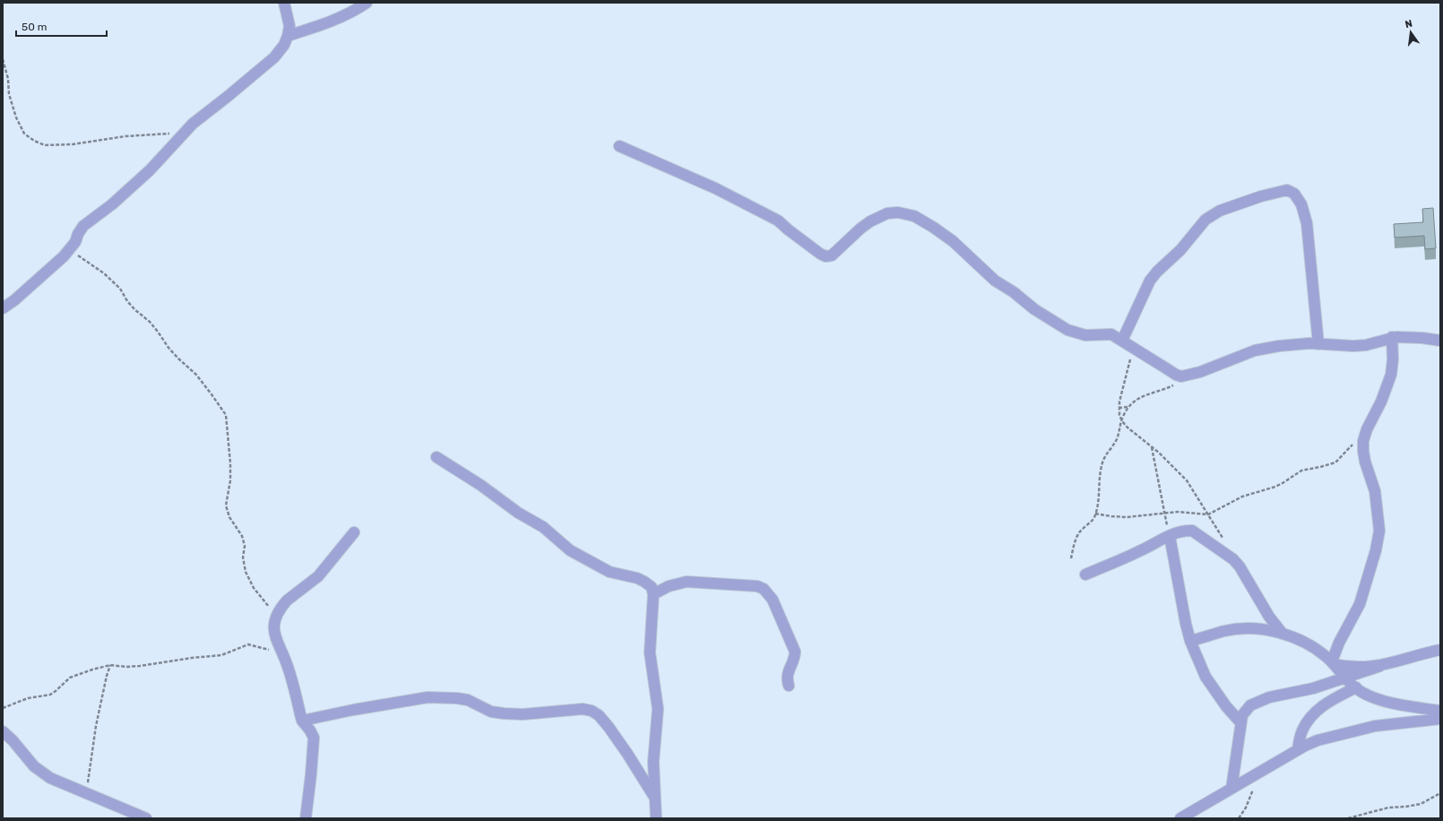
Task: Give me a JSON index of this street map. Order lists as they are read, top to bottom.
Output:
{
  "scale_bar": "50 m",
  "north": "top"
}
